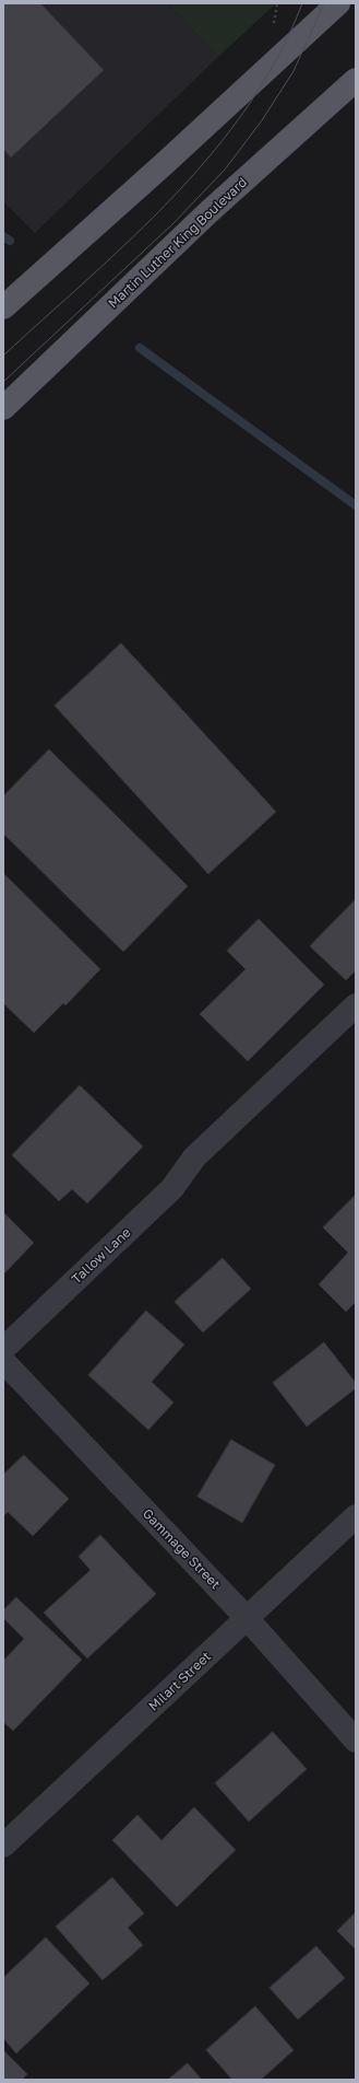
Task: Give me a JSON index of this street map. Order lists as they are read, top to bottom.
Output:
{
  "streets": {
    "main road": ["Martin Luther King Boulevard"],
    "street": ["Tallow Lane", "Gammage Street", "Milart Street"]
  },
  "crossings": [
    ["Gammage Street", "Milart Street"]
  ]
}
